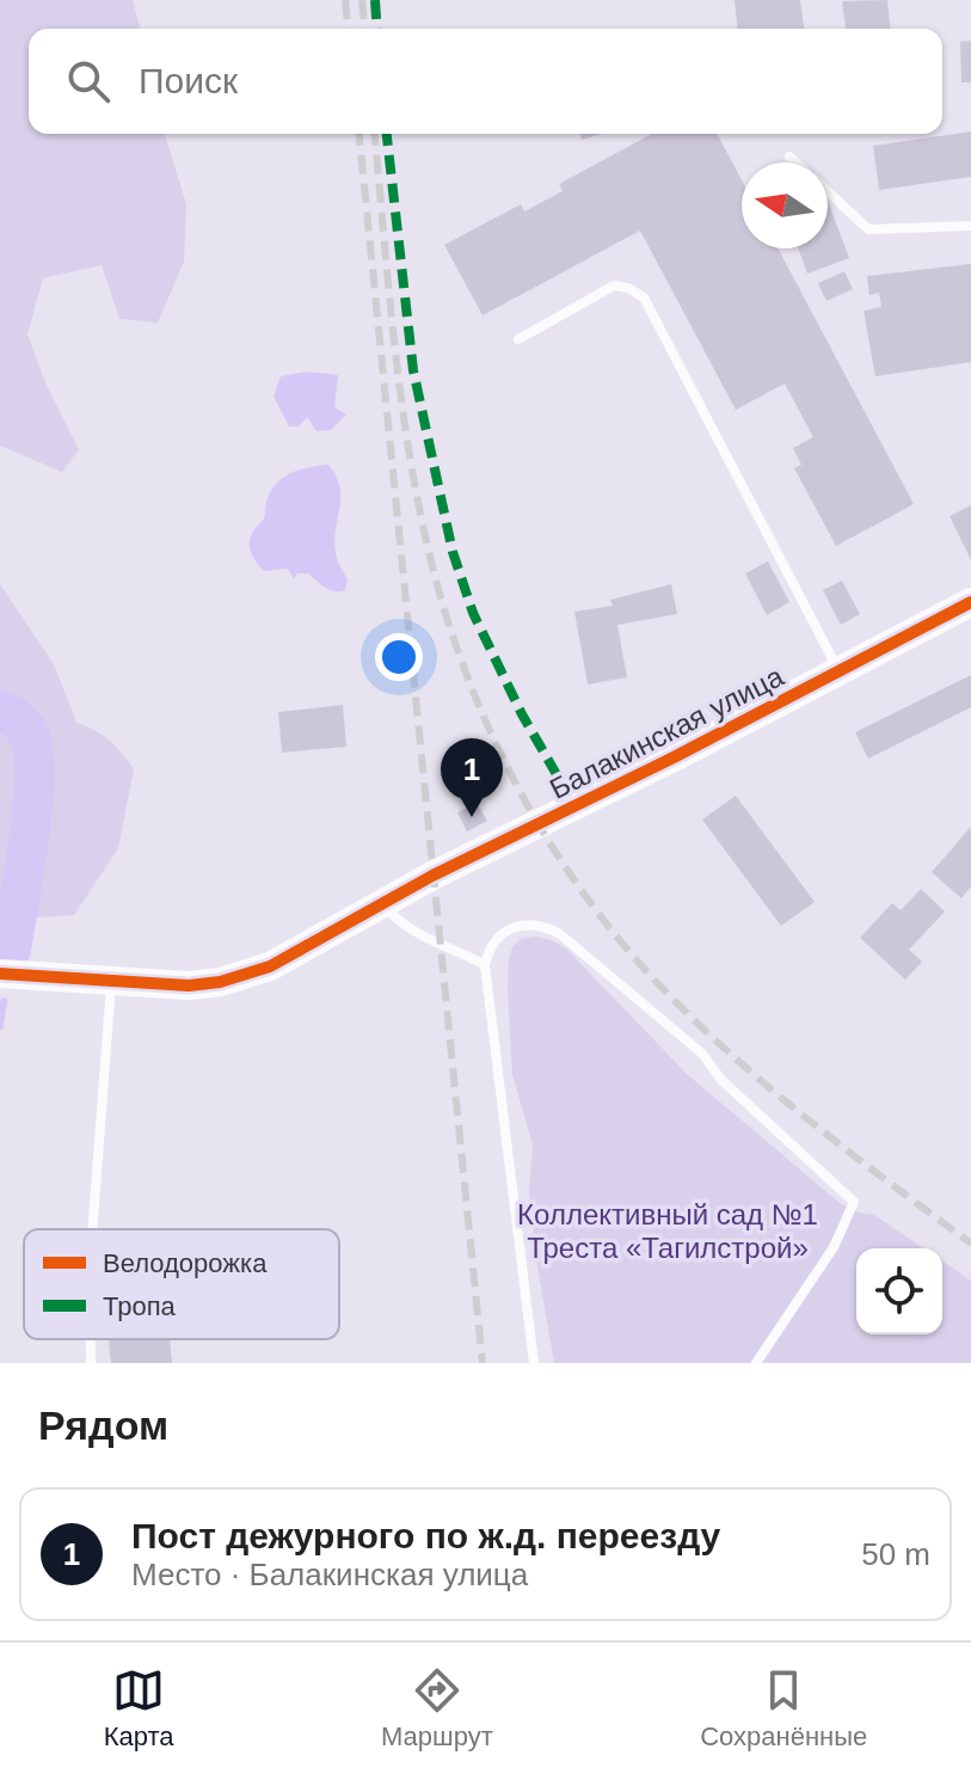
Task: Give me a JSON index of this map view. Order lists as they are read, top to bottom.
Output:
{
  "streets": {
    "street": ["Балакинская улица"]
  },
  "parks": ["Коллективный сад №1 Треста «Тагилстрой»"],
  "legend": ["Велодорожка", "Тропа"],
  "north": "left",
  "page": {
    "search": "Поиск",
    "pins": "1",
    "heading": "Рядом",
    "list": [
      {
        "mark": "1",
        "name": "Пост дежурного по ж.д. переезду",
        "note": "Место · Балакинская улица",
        "value": "50 m"
      }
    ],
    "nav": ["Карта", "Маршрут", "Сохранённые"]
  }
}
